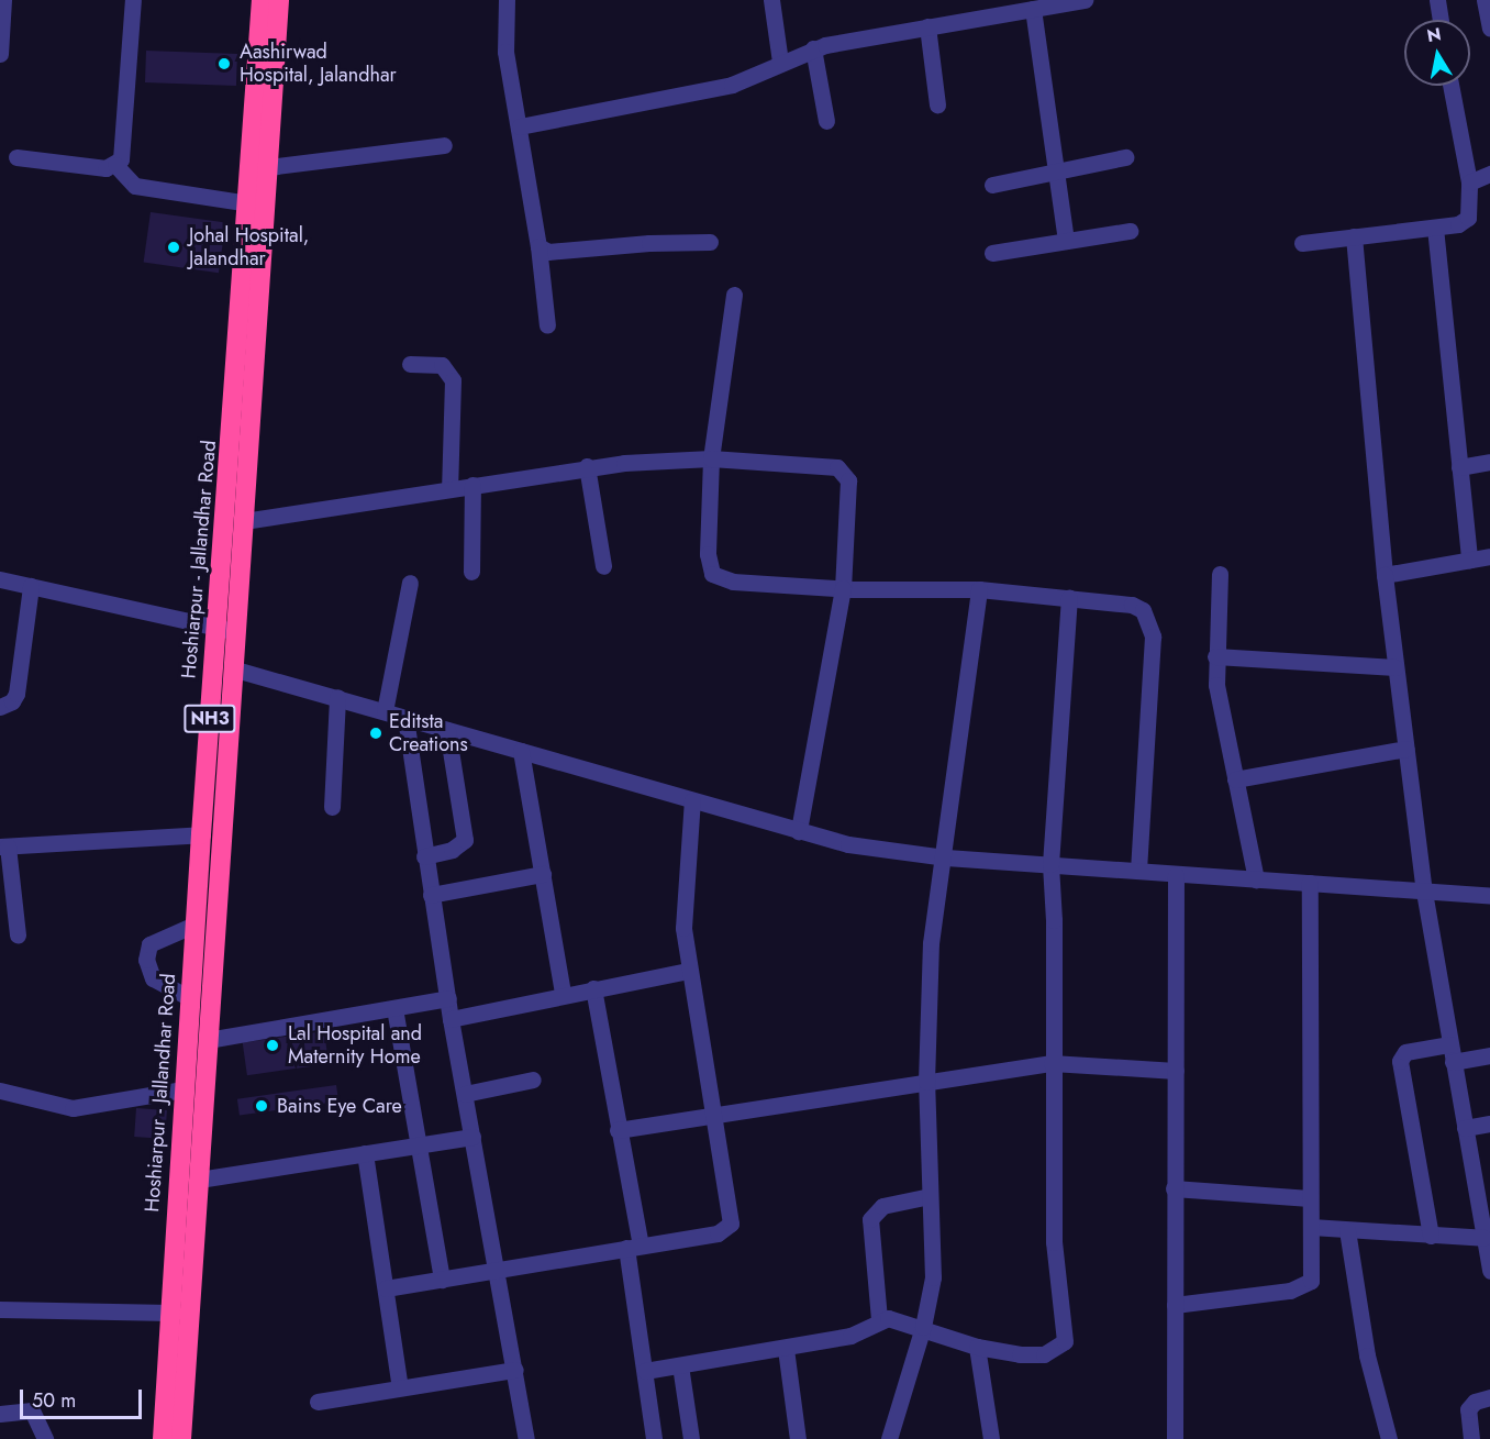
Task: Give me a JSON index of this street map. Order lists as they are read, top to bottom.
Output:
{
  "streets": {
    "highway": ["Hoshiarpur - Jallandhar Road", "NH3"]
  },
  "places": [
    "Aashirwad Hospital, Jalandhar",
    "Johal Hospital, Jalandhar",
    "Editsta Creations",
    "Lal Hospital and Maternity Home",
    "Bains Eye Care"
  ],
  "scale_bar": "50 m",
  "north": "top"
}
